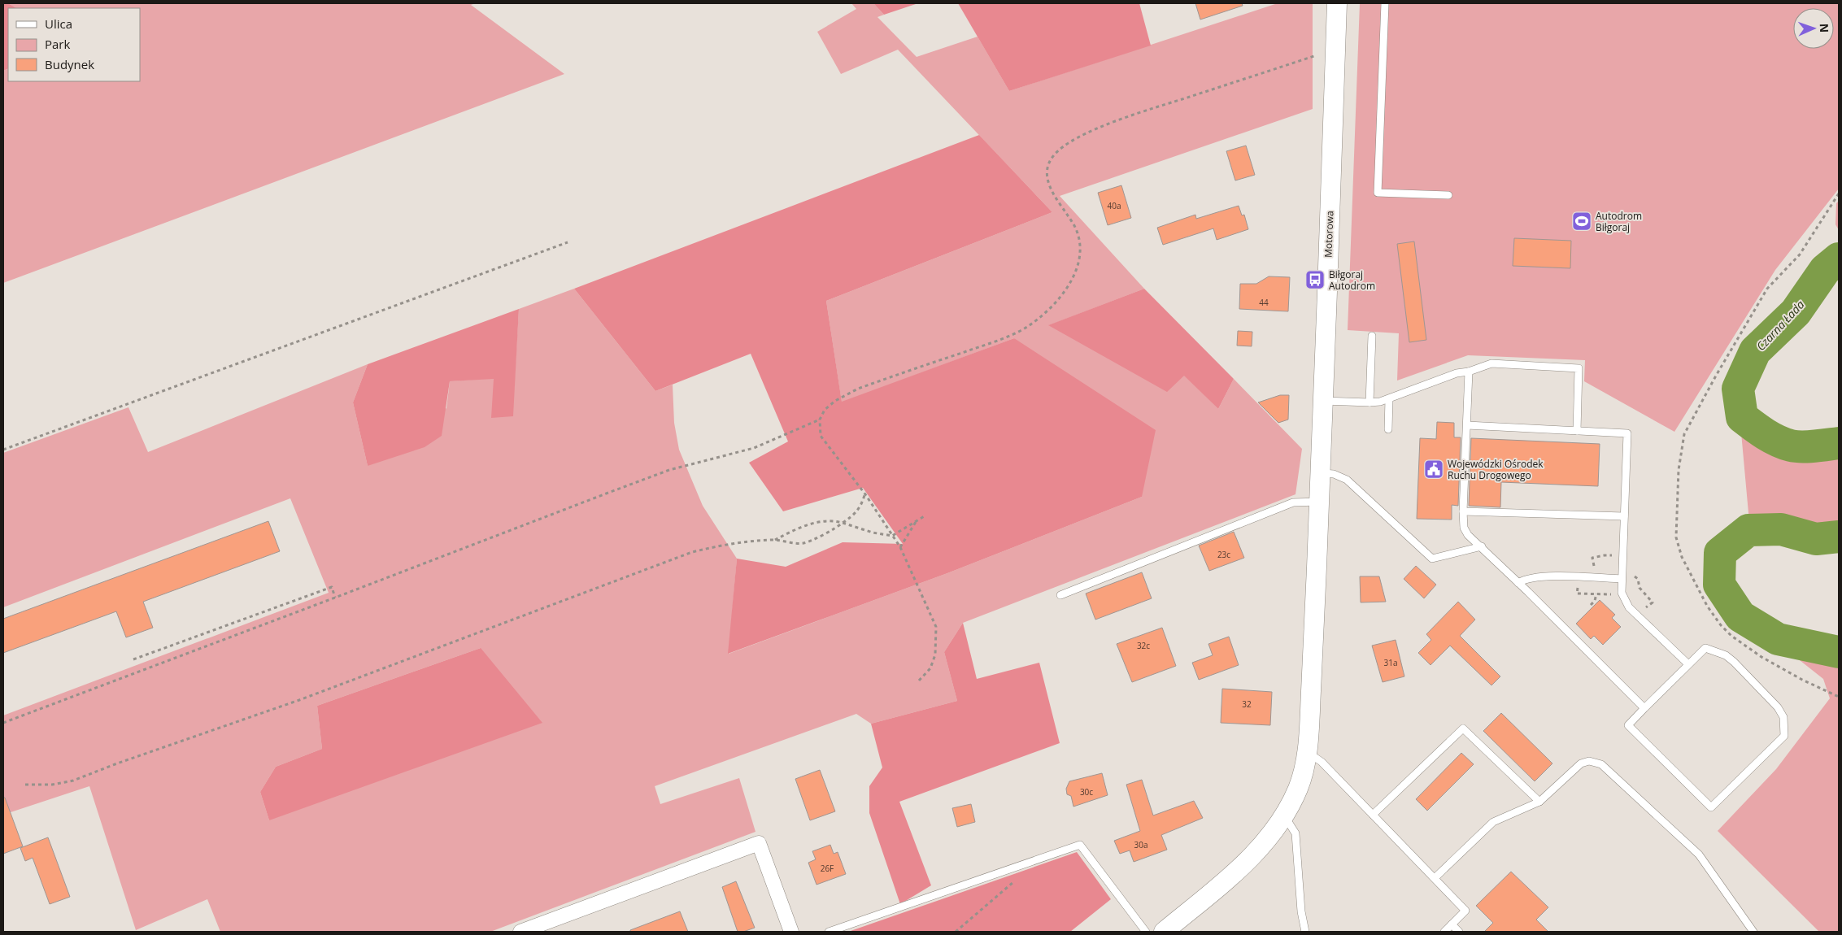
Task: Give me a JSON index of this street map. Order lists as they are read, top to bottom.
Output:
{
  "streets": {
    "street": ["Motorowa"]
  },
  "water": ["Czarna Łada"],
  "places": {
    "sports": ["Autodrom Biłgoraj"],
    "bus stop": ["Biłgoraj Autodrom"],
    "public building": ["Wojewódzki Ośrodek Ruchu Drogowego"]
  },
  "house_numbers": [
    "40a",
    "44",
    "23c",
    "32c",
    "31a",
    "32",
    "30c",
    "30a",
    "26F"
  ],
  "legend": ["Ulica", "Park", "Budynek"],
  "north": "right"
}
